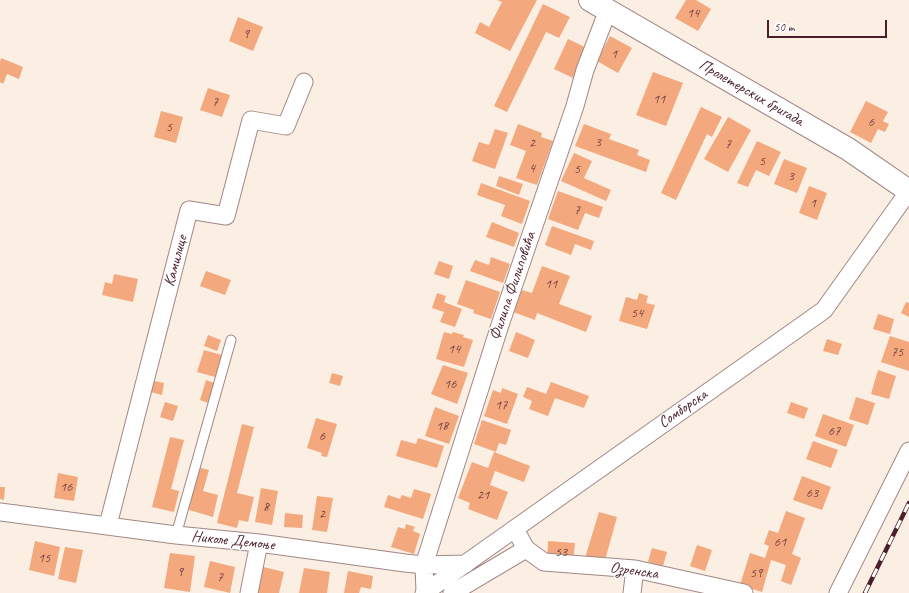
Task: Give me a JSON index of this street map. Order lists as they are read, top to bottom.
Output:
{
  "streets": {
    "street": [
      "Пролетерских бригада",
      "Камилице",
      "Филипа Филиповића",
      "Сомборска",
      "Николе Демоње",
      "Озренска"
    ]
  },
  "crossings": [
    ["Пролетерских бригада", "Филипа Филиповића"],
    ["Пролетерских бригада", "Сомборска"],
    ["Камилице", "Николе Демоње"],
    ["Филипа Филиповића", "Сомборска"],
    ["Филипа Филиповића", "Николе Демоње"],
    ["Сомборска", "Николе Демоње"],
    ["Сомборска", "Озренска"]
  ],
  "house_numbers": [
    "14",
    "9",
    "1",
    "11",
    "7",
    "6",
    "5",
    "3",
    "2",
    "7",
    "5",
    "4",
    "5",
    "3",
    "1",
    "7",
    "11",
    "54",
    "14",
    "75",
    "16",
    "17",
    "18",
    "67",
    "6",
    "16",
    "63",
    "21",
    "8",
    "2",
    "61",
    "53",
    "15",
    "9",
    "59",
    "7"
  ],
  "scale_bar": "50 m"
}
